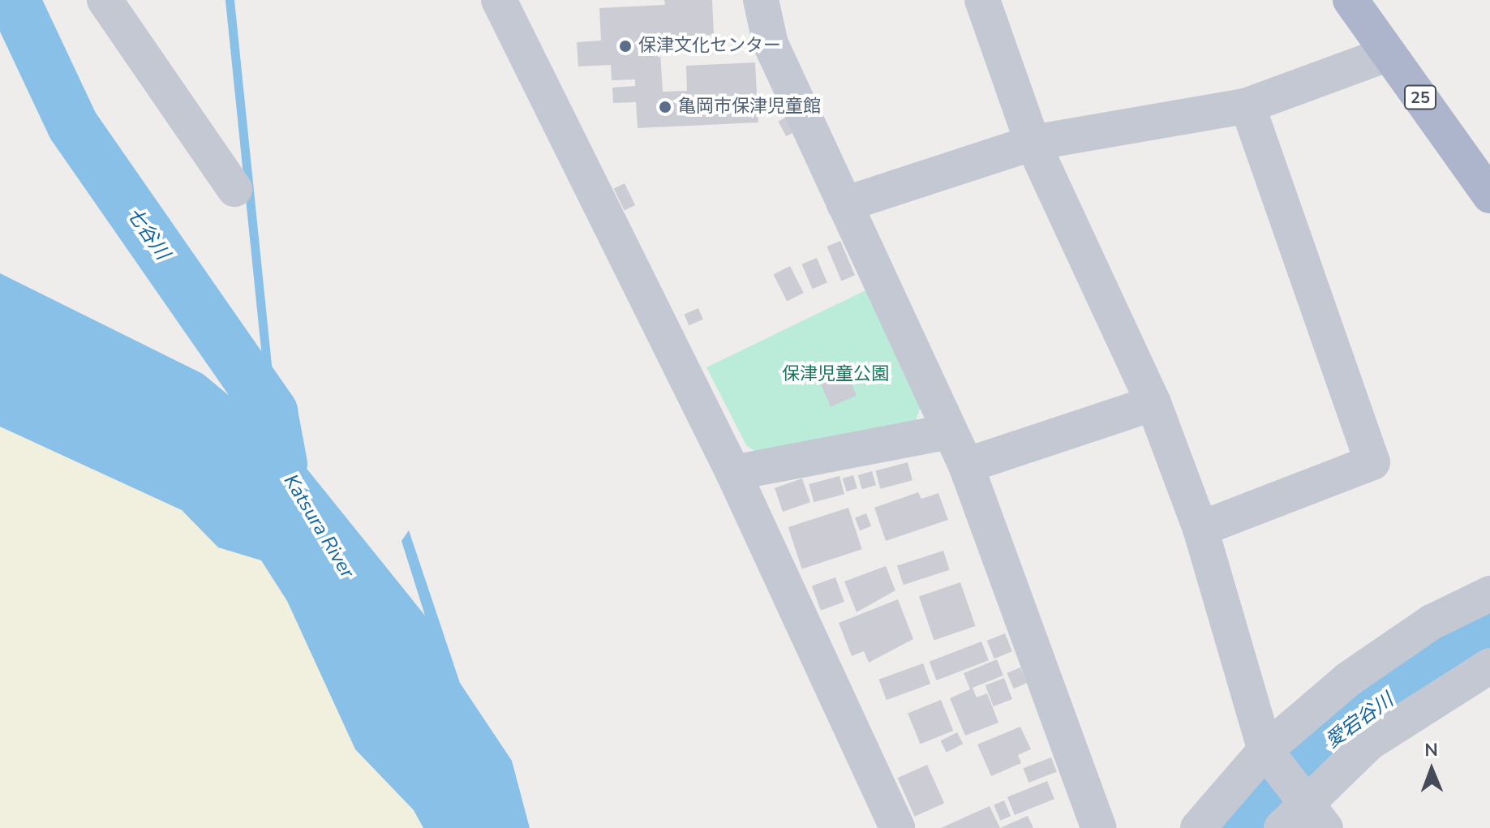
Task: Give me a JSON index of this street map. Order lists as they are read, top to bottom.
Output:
{
  "streets": {
    "main road": ["25"]
  },
  "water": ["七谷川", "Katsura River", "愛宕谷川"],
  "parks": ["保津児童公園"],
  "places": ["保津文化センター", "亀岡市保津児童館"],
  "north": "top"
}
